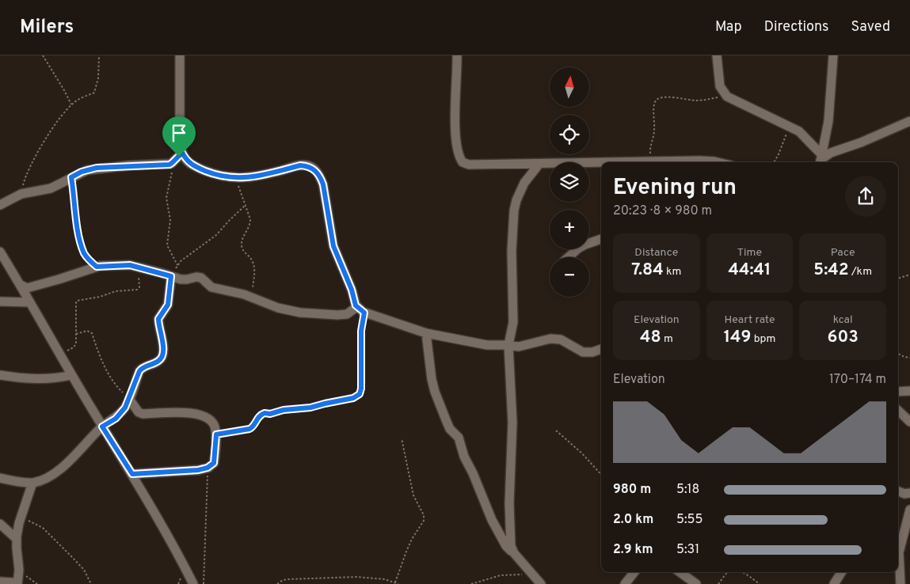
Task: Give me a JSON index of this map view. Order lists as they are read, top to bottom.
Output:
{
  "north": "top",
  "page": {
    "header": "Milers",
    "nav": ["Map", "Directions", "Saved"],
    "map_buttons": ["+", "−"],
    "heading": ["Evening run", "20:23 · 8 × 980 m"],
    "stats": [
      ["Distance", "7.84 km"],
      ["Time", "44:41"],
      ["Pace", "5:42 /km"],
      ["Elevation", "48 m"],
      ["Heart rate", "149 bpm"],
      ["kcal", "603"]
    ],
    "chart": ["Elevation", "170–174 m"],
    "list": [
      {
        "name": "980 m",
        "note": "5:18"
      },
      {
        "name": "2.0 km",
        "note": "5:55"
      },
      {
        "name": "2.9 km",
        "note": "5:31"
      }
    ]
  }
}
